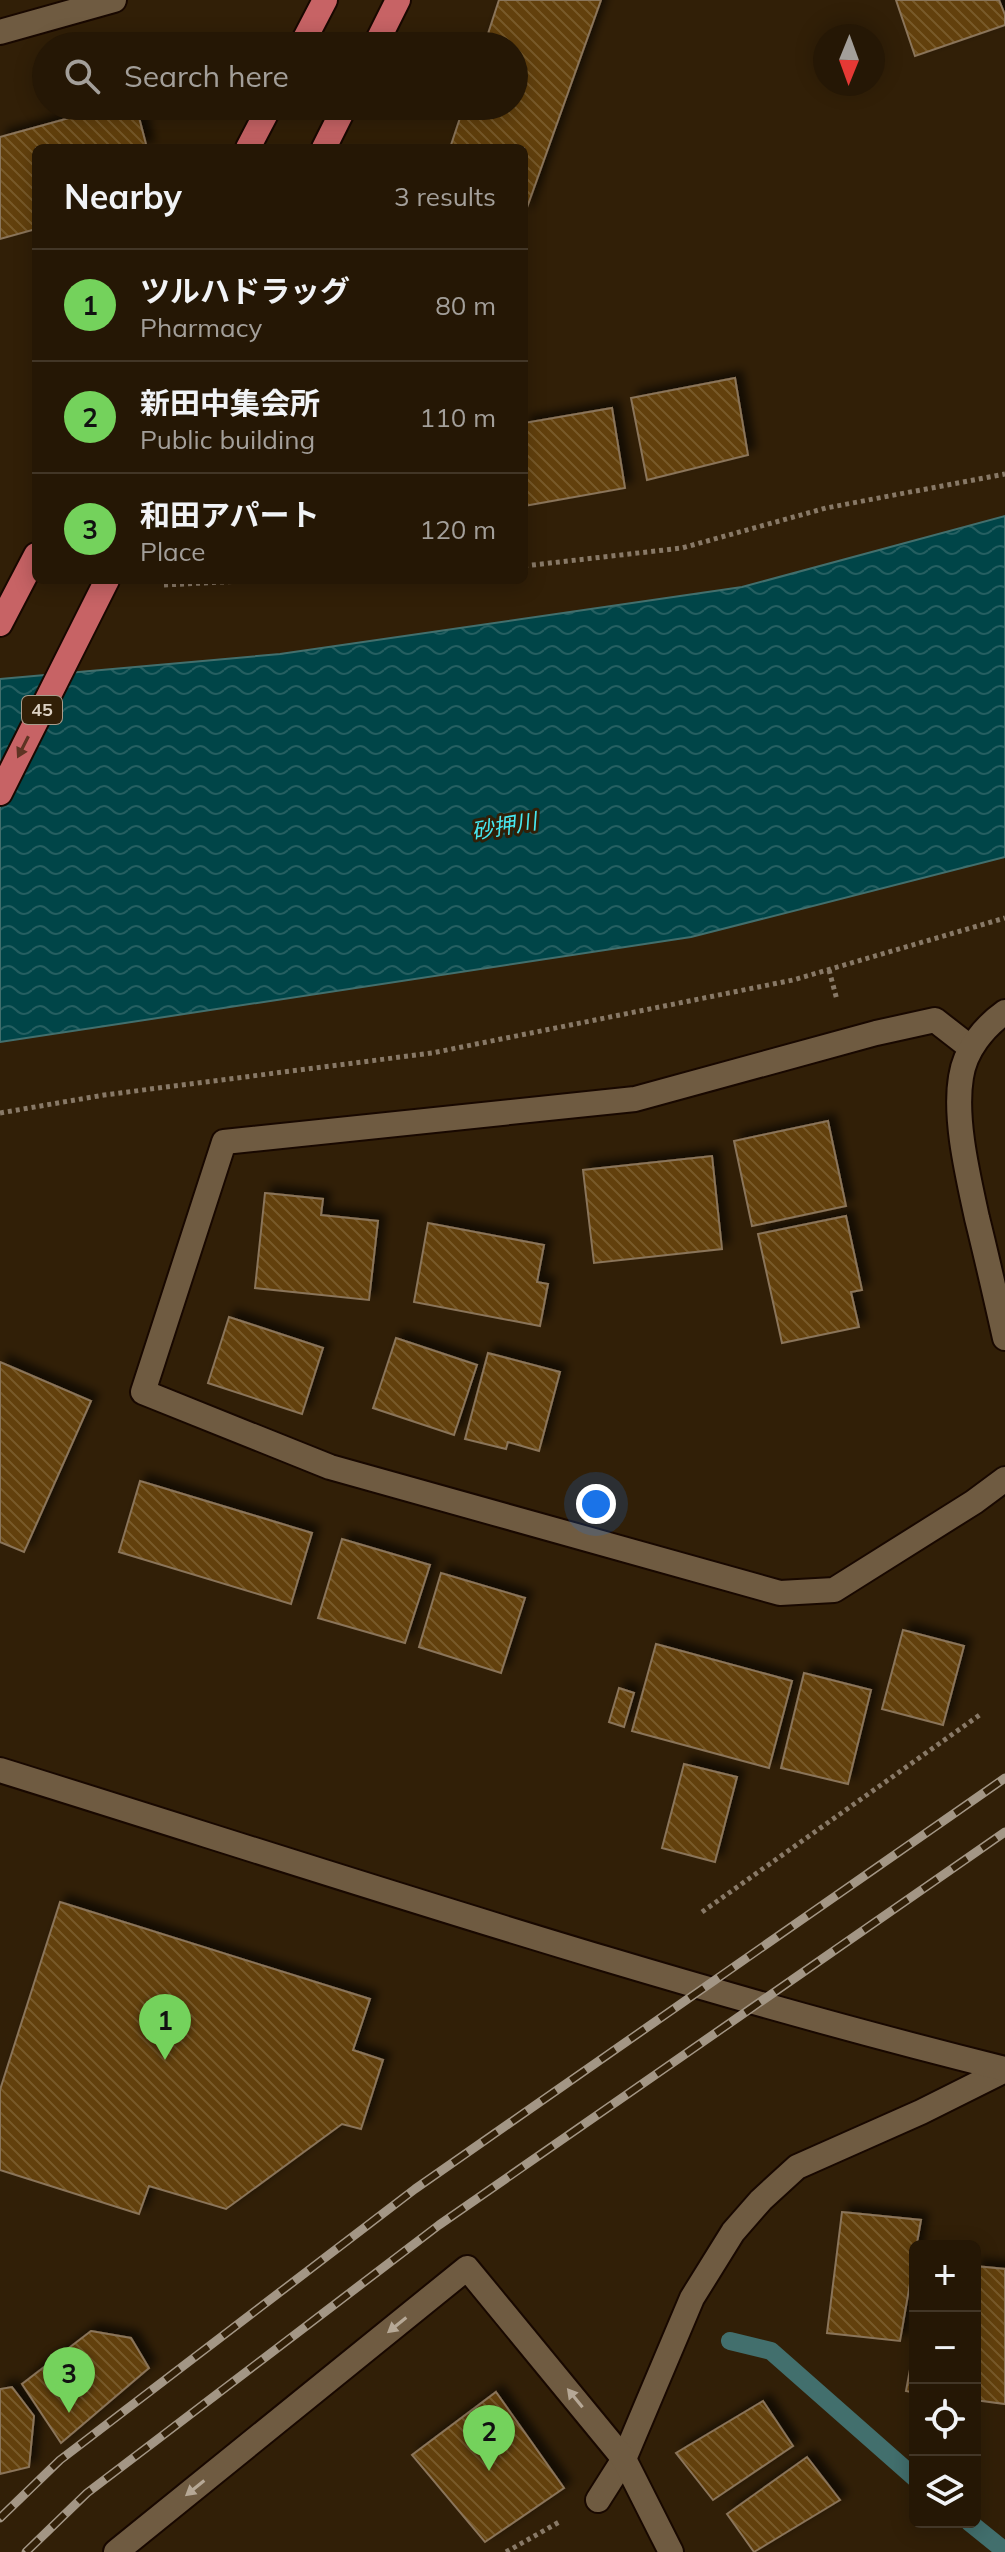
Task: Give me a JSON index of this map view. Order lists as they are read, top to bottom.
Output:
{
  "streets": {
    "highway": ["45"]
  },
  "water": ["砂押川"],
  "north": "bottom",
  "page": {
    "search": "Search here",
    "heading": ["Nearby", "3 results"],
    "list": [
      {
        "mark": "1",
        "name": "ツルハドラッグ",
        "note": "Pharmacy",
        "value": "80 m"
      },
      {
        "mark": "2",
        "name": "新田中集会所",
        "note": "Public building",
        "value": "110 m"
      },
      {
        "mark": "3",
        "name": "和田アパート",
        "note": "Place",
        "value": "120 m"
      }
    ],
    "pins": ["1", "3", "2"],
    "map_buttons": ["+", "−"]
  }
}
